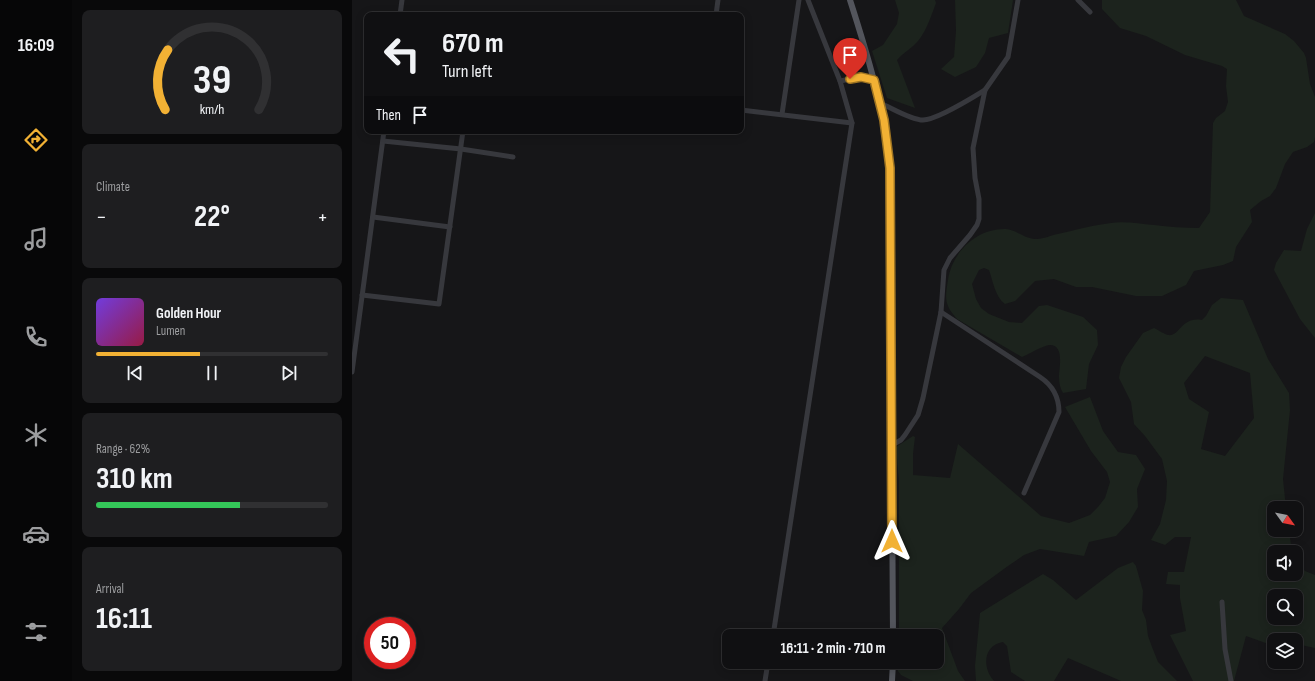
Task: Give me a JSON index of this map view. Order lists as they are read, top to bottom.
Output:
{
  "north": "bottom right",
  "page": {
    "tabs": "16:09",
    "turn": ["670 m", "Turn left"],
    "then": "Then",
    "tile": [
      "Climate",
      ["Range · 62%", "310 km"],
      ["Arrival", "16:11"]
    ],
    "heat": ["−", "22°", "+"],
    "song": ["Golden Hour", "Lumen"],
    "limit": "50",
    "trip": "16:11 · 2 min · 710 m",
    "gauge": ["39", "km/h"]
  }
}
